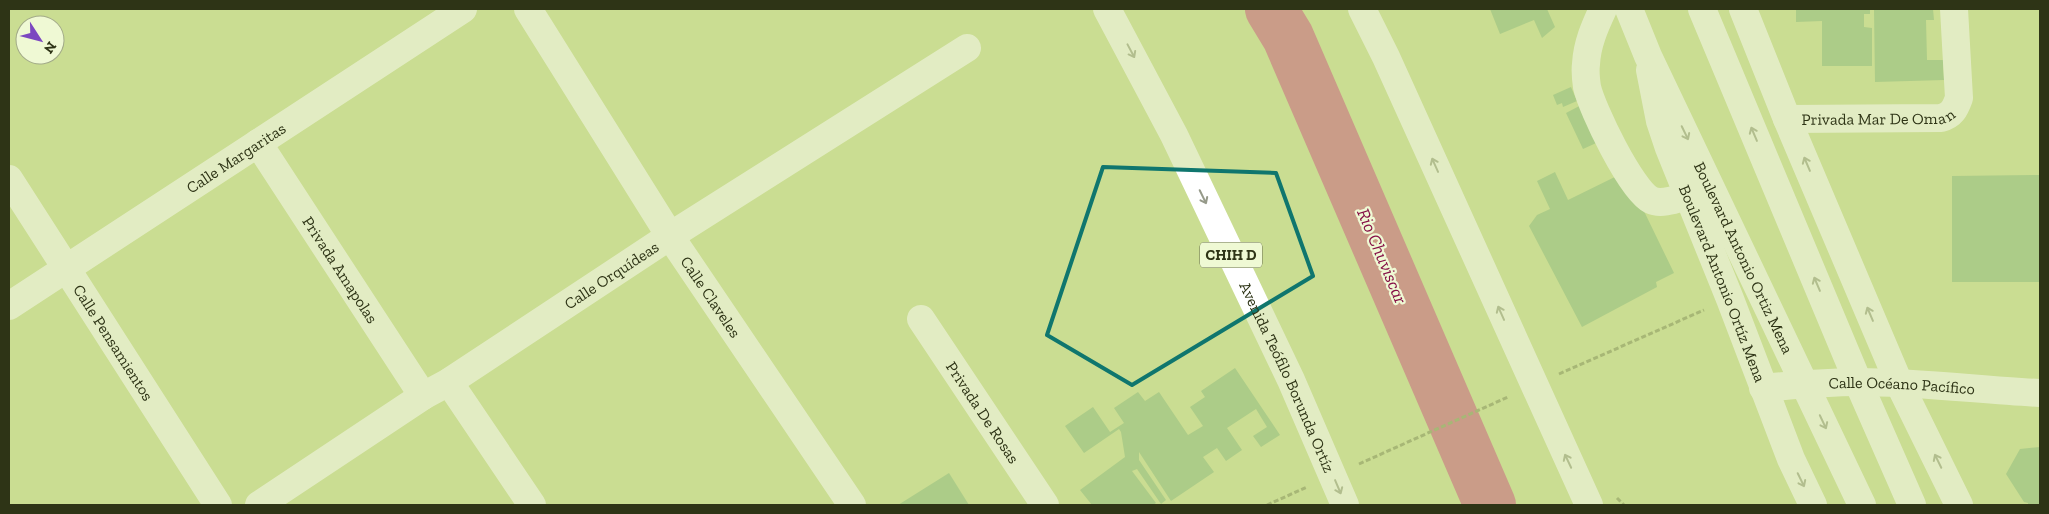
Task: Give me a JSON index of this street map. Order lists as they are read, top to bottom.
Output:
{
  "streets": {
    "street": [
      "Privada Mar De Oman",
      "Calle Margaritas",
      "CHIH D",
      "Boulevard Antonio Ortiz Mena",
      "Privada Amapolas",
      "Calle Orquídeas",
      "Boulevard Antonio Ortíz Mena",
      "Calle Claveles",
      "Calle Pensamientos",
      "Avenida Teófilo Borunda Ortíz",
      "Calle Océano Pacífico",
      "Privada De Rosas"
    ]
  },
  "crossings": [
    ["Calle Margaritas", "Privada Amapolas"],
    ["Calle Margaritas", "Calle Pensamientos"],
    ["Boulevard Antonio Ortiz Mena", "Boulevard Antonio Ortíz Mena"],
    ["Boulevard Antonio Ortiz Mena", "Calle Océano Pacífico"],
    ["Privada Amapolas", "Calle Orquídeas"],
    ["Calle Orquídeas", "Calle Claveles"],
    ["Boulevard Antonio Ortíz Mena", "Calle Océano Pacífico"]
  ],
  "water": ["Rio Chuviscar"],
  "north": "bottom right"
}
